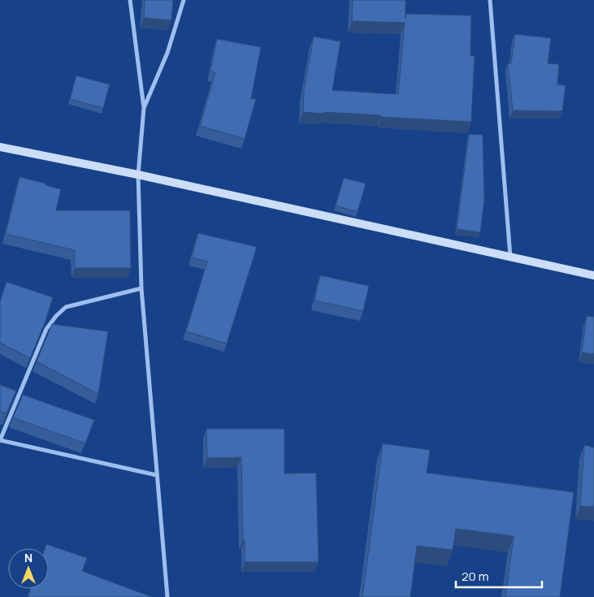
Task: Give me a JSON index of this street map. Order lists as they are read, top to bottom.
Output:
{
  "scale_bar": "20 m",
  "north": "top"
}
